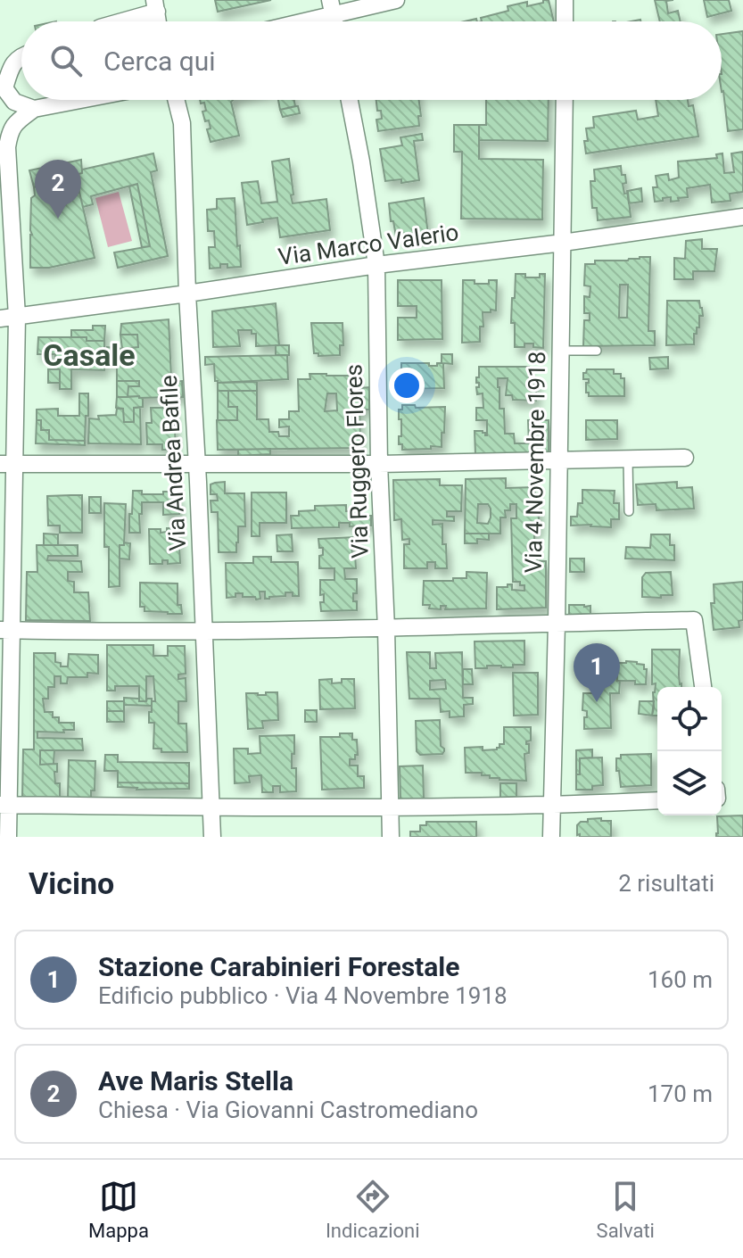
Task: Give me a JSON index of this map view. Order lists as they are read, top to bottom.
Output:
{
  "streets": {
    "street": [
      "Via Marco Valerio",
      "Via Ruggero Flores",
      "Via 4 Novembre 1918",
      "Via Andrea Bafile"
    ]
  },
  "crossings": [
    ["Via Marco Valerio", "Via Ruggero Flores"],
    ["Via Marco Valerio", "Via 4 Novembre 1918"],
    ["Via Marco Valerio", "Via Andrea Bafile"]
  ],
  "districts": ["Casale"],
  "page": {
    "search": "Cerca qui",
    "pins": ["2", "1"],
    "heading": ["Vicino", "2 risultati"],
    "list": [
      {
        "mark": "1",
        "name": "Stazione Carabinieri Forestale",
        "note": "Edificio pubblico · Via 4 Novembre 1918",
        "value": "160 m"
      },
      {
        "mark": "2",
        "name": "Ave Maris Stella",
        "note": "Chiesa · Via Giovanni Castromediano",
        "value": "170 m"
      }
    ],
    "nav": ["Mappa", "Indicazioni", "Salvati"]
  }
}
